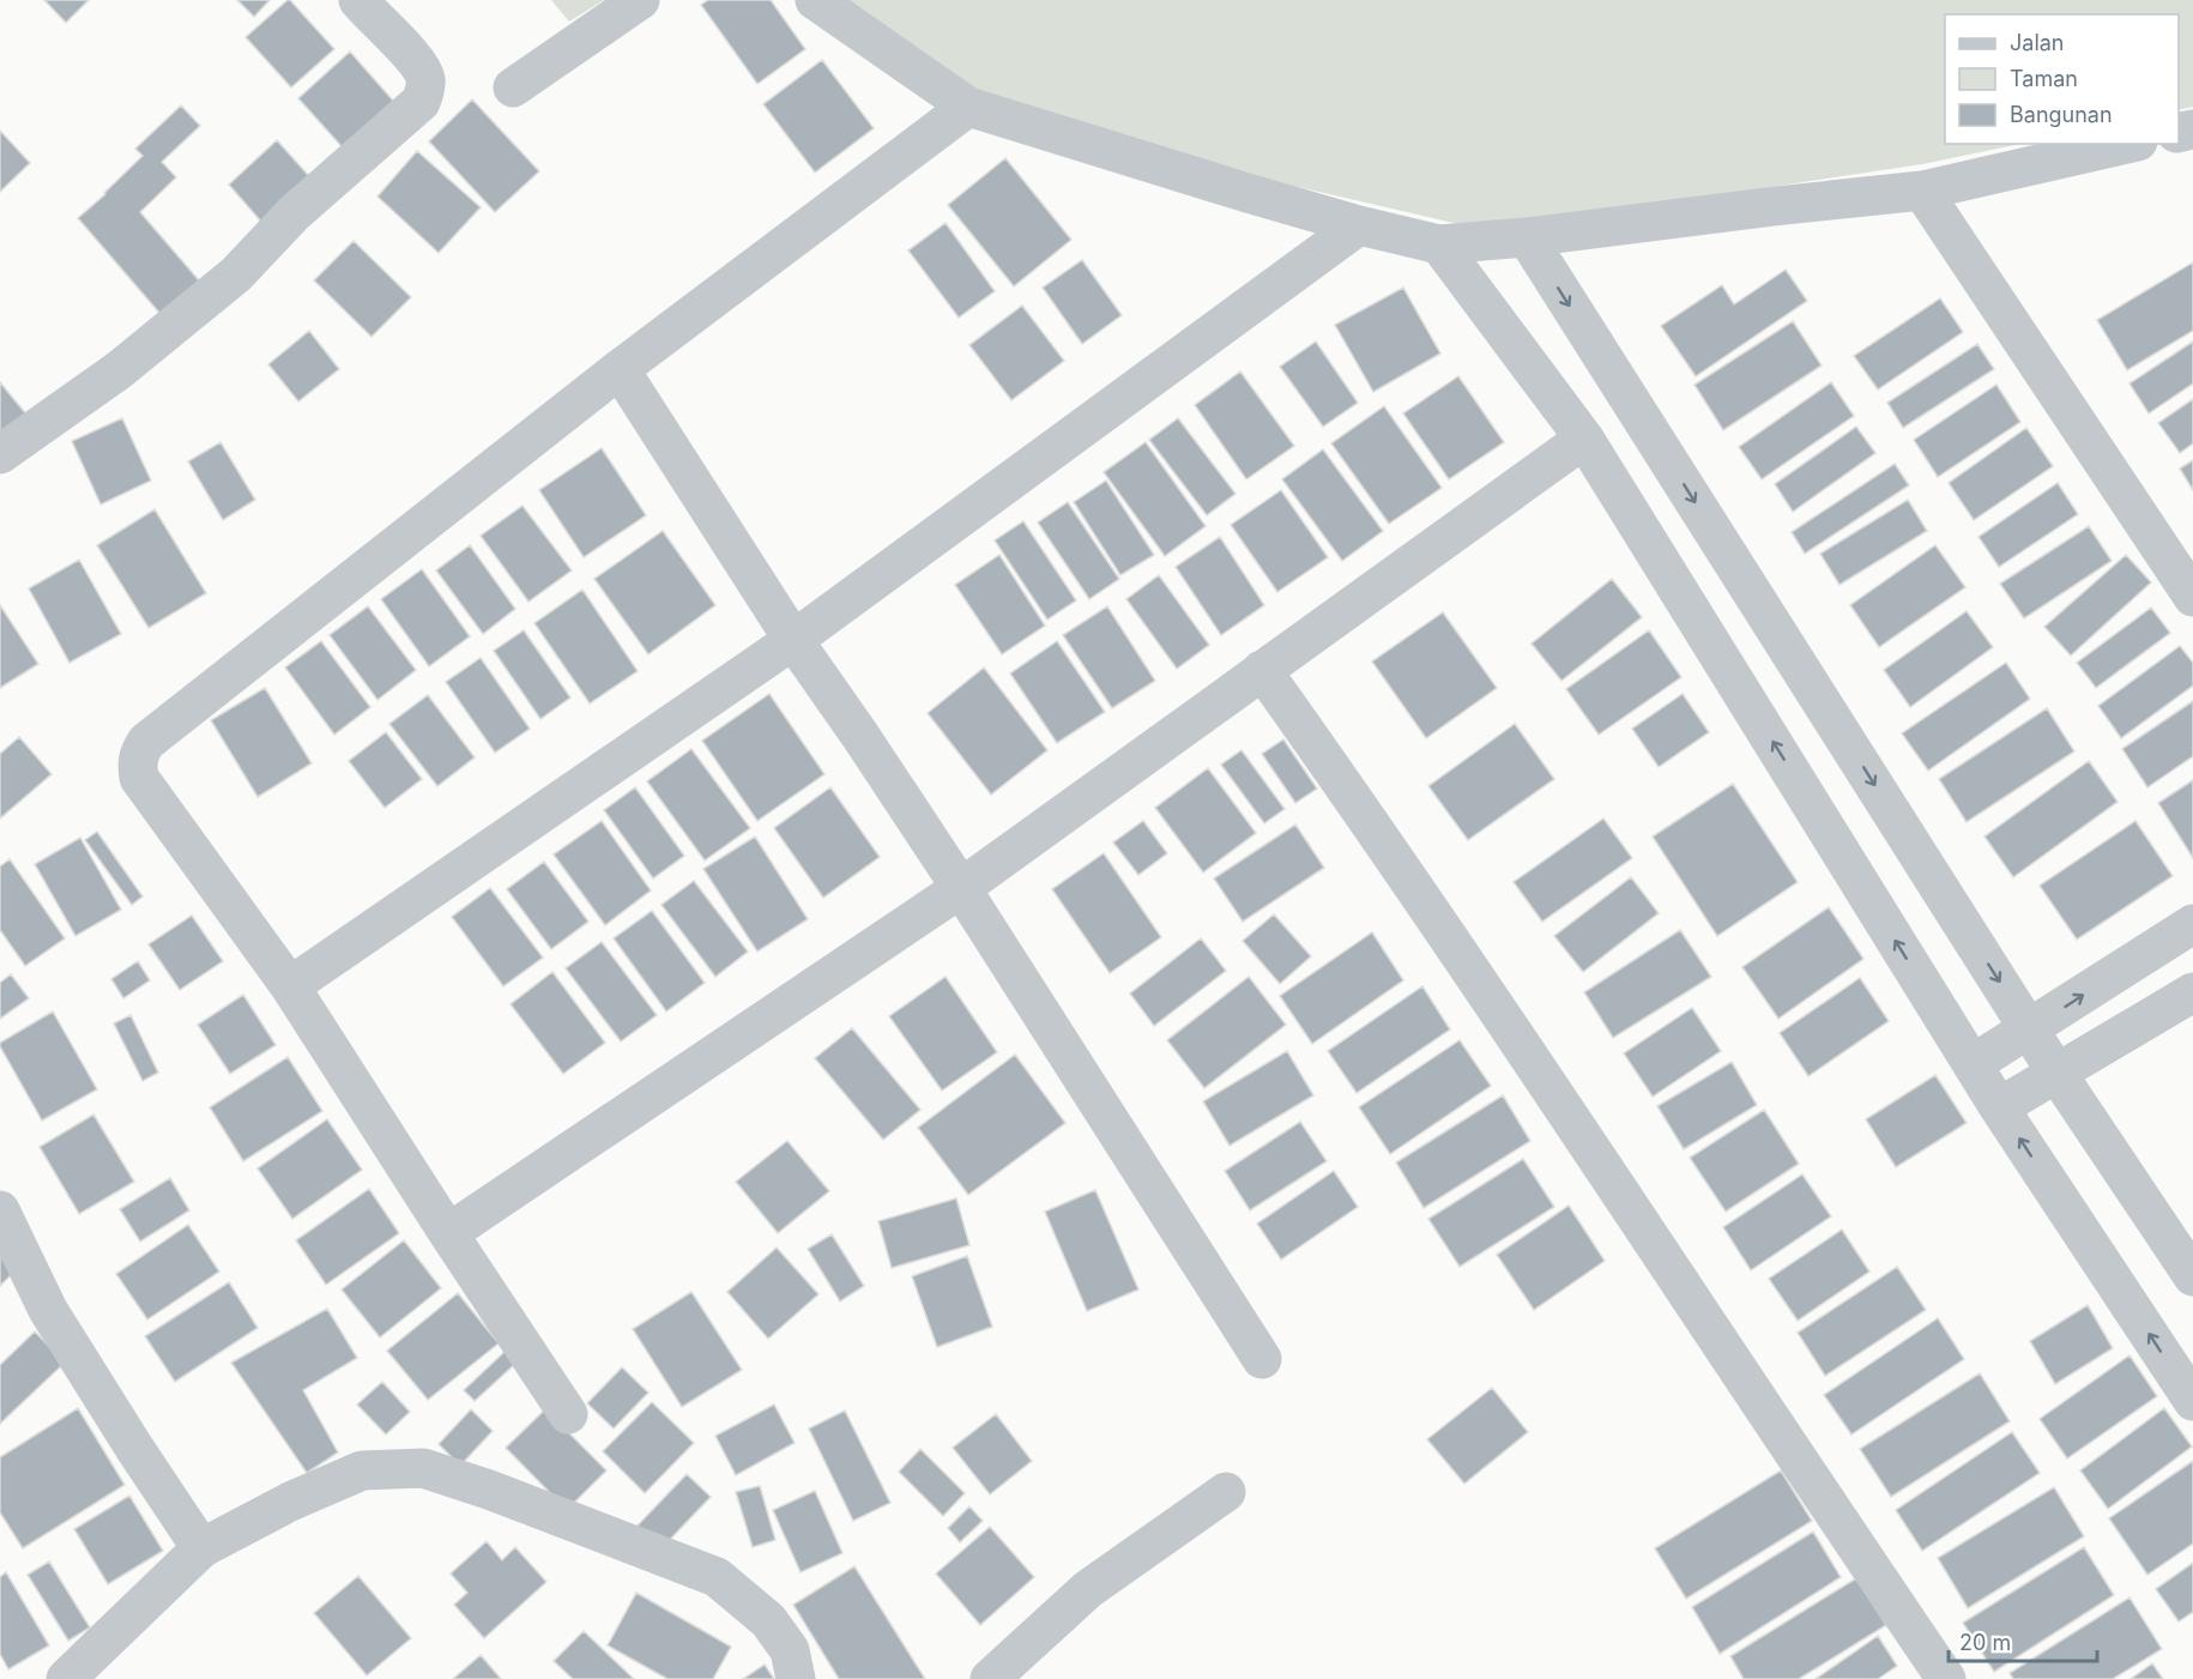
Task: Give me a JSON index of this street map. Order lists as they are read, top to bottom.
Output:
{
  "legend": ["Jalan", "Taman", "Bangunan"],
  "scale_bar": "20 m"
}
